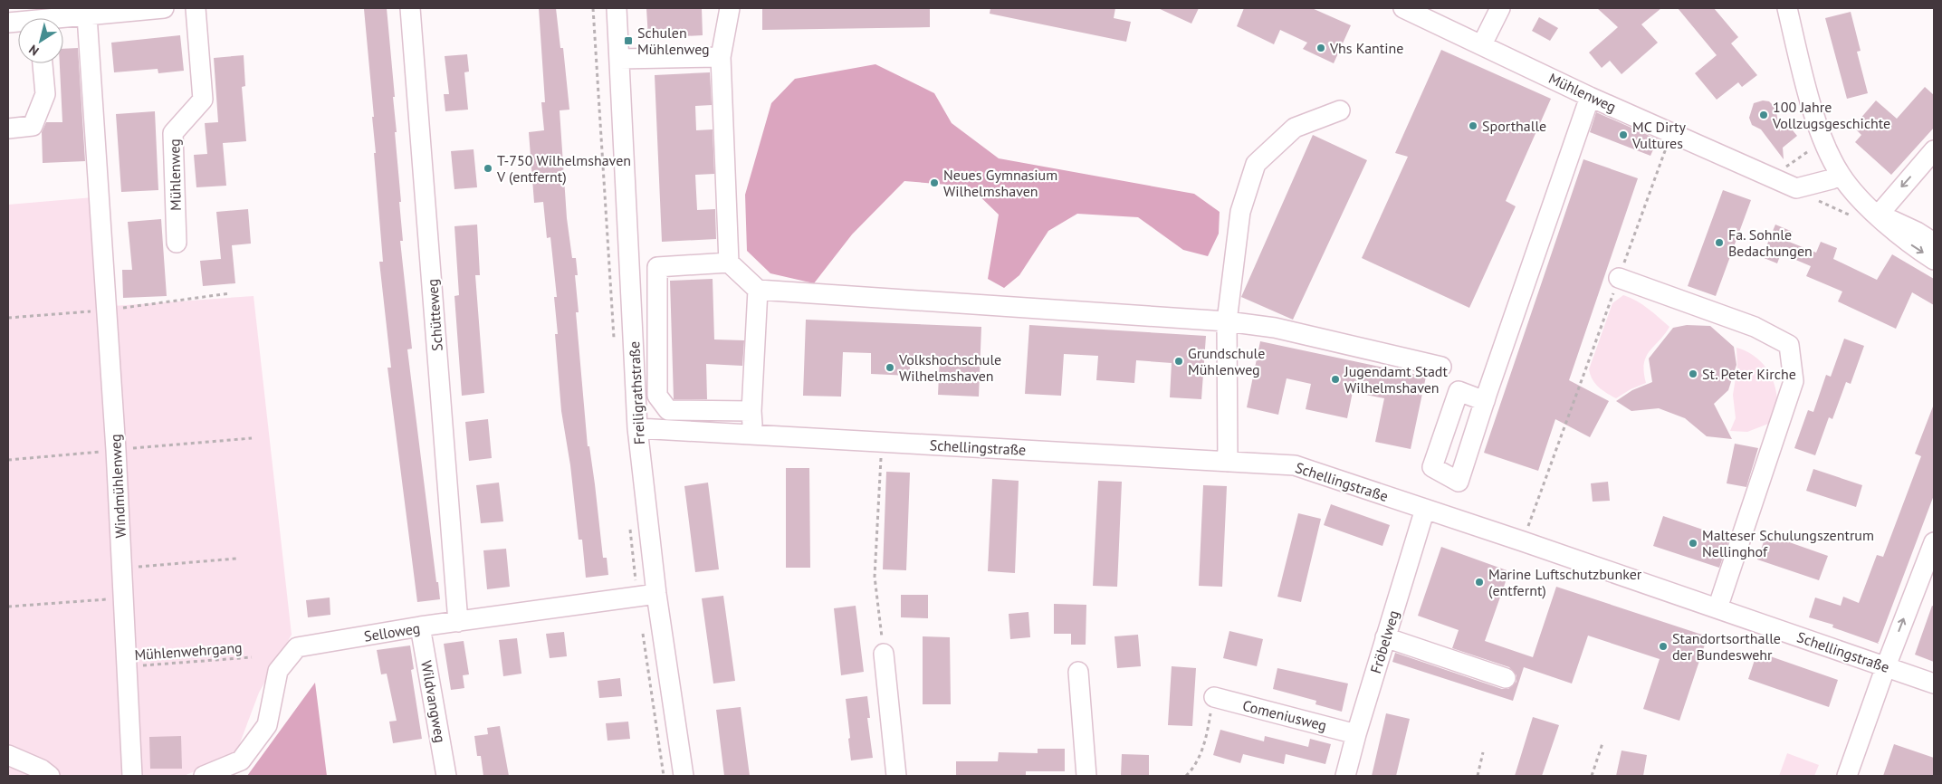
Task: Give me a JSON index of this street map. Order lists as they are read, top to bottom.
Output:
{
  "streets": {
    "street": [
      "Mühlenweg",
      "Schütteweg",
      "Freiligrathstraße",
      "Schellingstraße",
      "Windmühlenweg",
      "Selloweg",
      "Fröbelweg",
      "Wildvangweg",
      "Comeniusweg"
    ],
    "path": ["Mühlenwehrgang"]
  },
  "crossings": [
    ["Schütteweg", "Selloweg"],
    ["Freiligrathstraße", "Schellingstraße"],
    ["Freiligrathstraße", "Selloweg"],
    ["Schellingstraße", "Fröbelweg"],
    ["Windmühlenweg", "Mühlenwehrgang"],
    ["Selloweg", "Wildvangweg"],
    ["Fröbelweg", "Comeniusweg"]
  ],
  "places": {
    "transit": ["Schulen Mühlenweg"],
    "other": [
      "Vhs Kantine",
      "100 Jahre Vollzugsgeschichte",
      "Sporthalle",
      "MC Dirty Vultures",
      "T-750 Wilhelmshaven V (entfernt)",
      "Neues Gymnasium Wilhelmshaven",
      "Fa. Sohnle Bedachungen",
      "Grundschule Mühlenweg",
      "Volkshochschule Wilhelmshaven",
      "St. Peter Kirche",
      "Jugendamt Stadt Wilhelmshaven",
      "Malteser Schulungszentrum Nellinghof",
      "Marine Luftschutzbunker (entfernt)",
      "Standortsorthalle der Bundeswehr"
    ]
  },
  "north": "bottom left"
}
